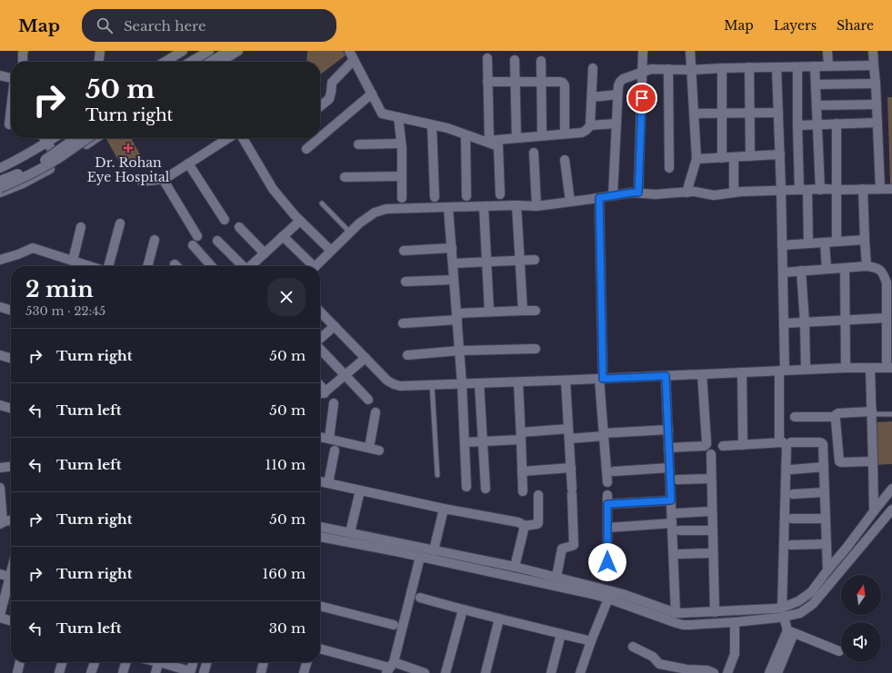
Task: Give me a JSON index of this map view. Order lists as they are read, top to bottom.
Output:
{
  "places": {
    "health": ["Dr. Rohan Eye Hospital"]
  },
  "north": "top",
  "page": {
    "header": "Map",
    "search": "Search here",
    "nav": ["Map", "Layers", "Share"],
    "turn": ["50 m", "Turn right"],
    "heading": ["2 min", "530 m · 22:45"],
    "list": [
      {
        "name": "Turn right",
        "value": "50 m"
      },
      {
        "name": "Turn left",
        "value": "50 m"
      },
      {
        "name": "Turn left",
        "value": "110 m"
      },
      {
        "name": "Turn right",
        "value": "50 m"
      },
      {
        "name": "Turn right",
        "value": "160 m"
      },
      {
        "name": "Turn left",
        "value": "30 m"
      }
    ]
  }
}
